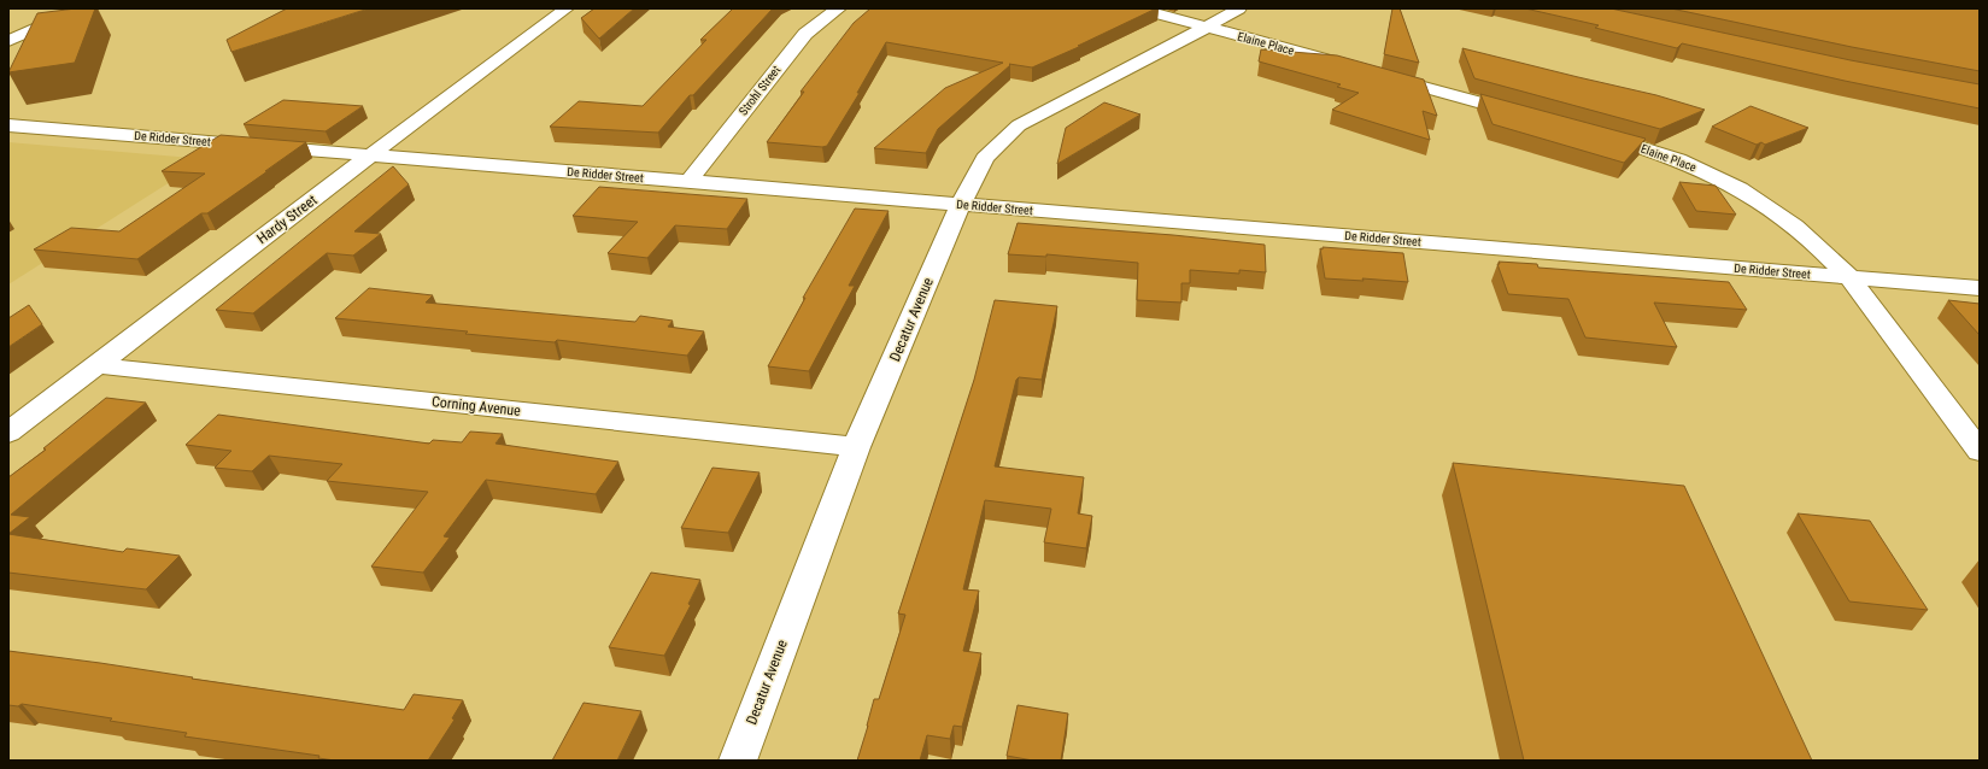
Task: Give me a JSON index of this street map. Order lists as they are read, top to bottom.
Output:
{
  "streets": {
    "street": [
      "Elaine Place",
      "Strohl Street",
      "De Ridder Street",
      "Hardy Street",
      "Decatur Avenue",
      "Corning Avenue"
    ]
  },
  "crossings": [
    ["Elaine Place", "De Ridder Street"],
    ["Elaine Place", "Decatur Avenue"],
    ["Strohl Street", "De Ridder Street"],
    ["De Ridder Street", "Hardy Street"],
    ["De Ridder Street", "Decatur Avenue"],
    ["Hardy Street", "Corning Avenue"],
    ["Decatur Avenue", "Corning Avenue"]
  ]
}
